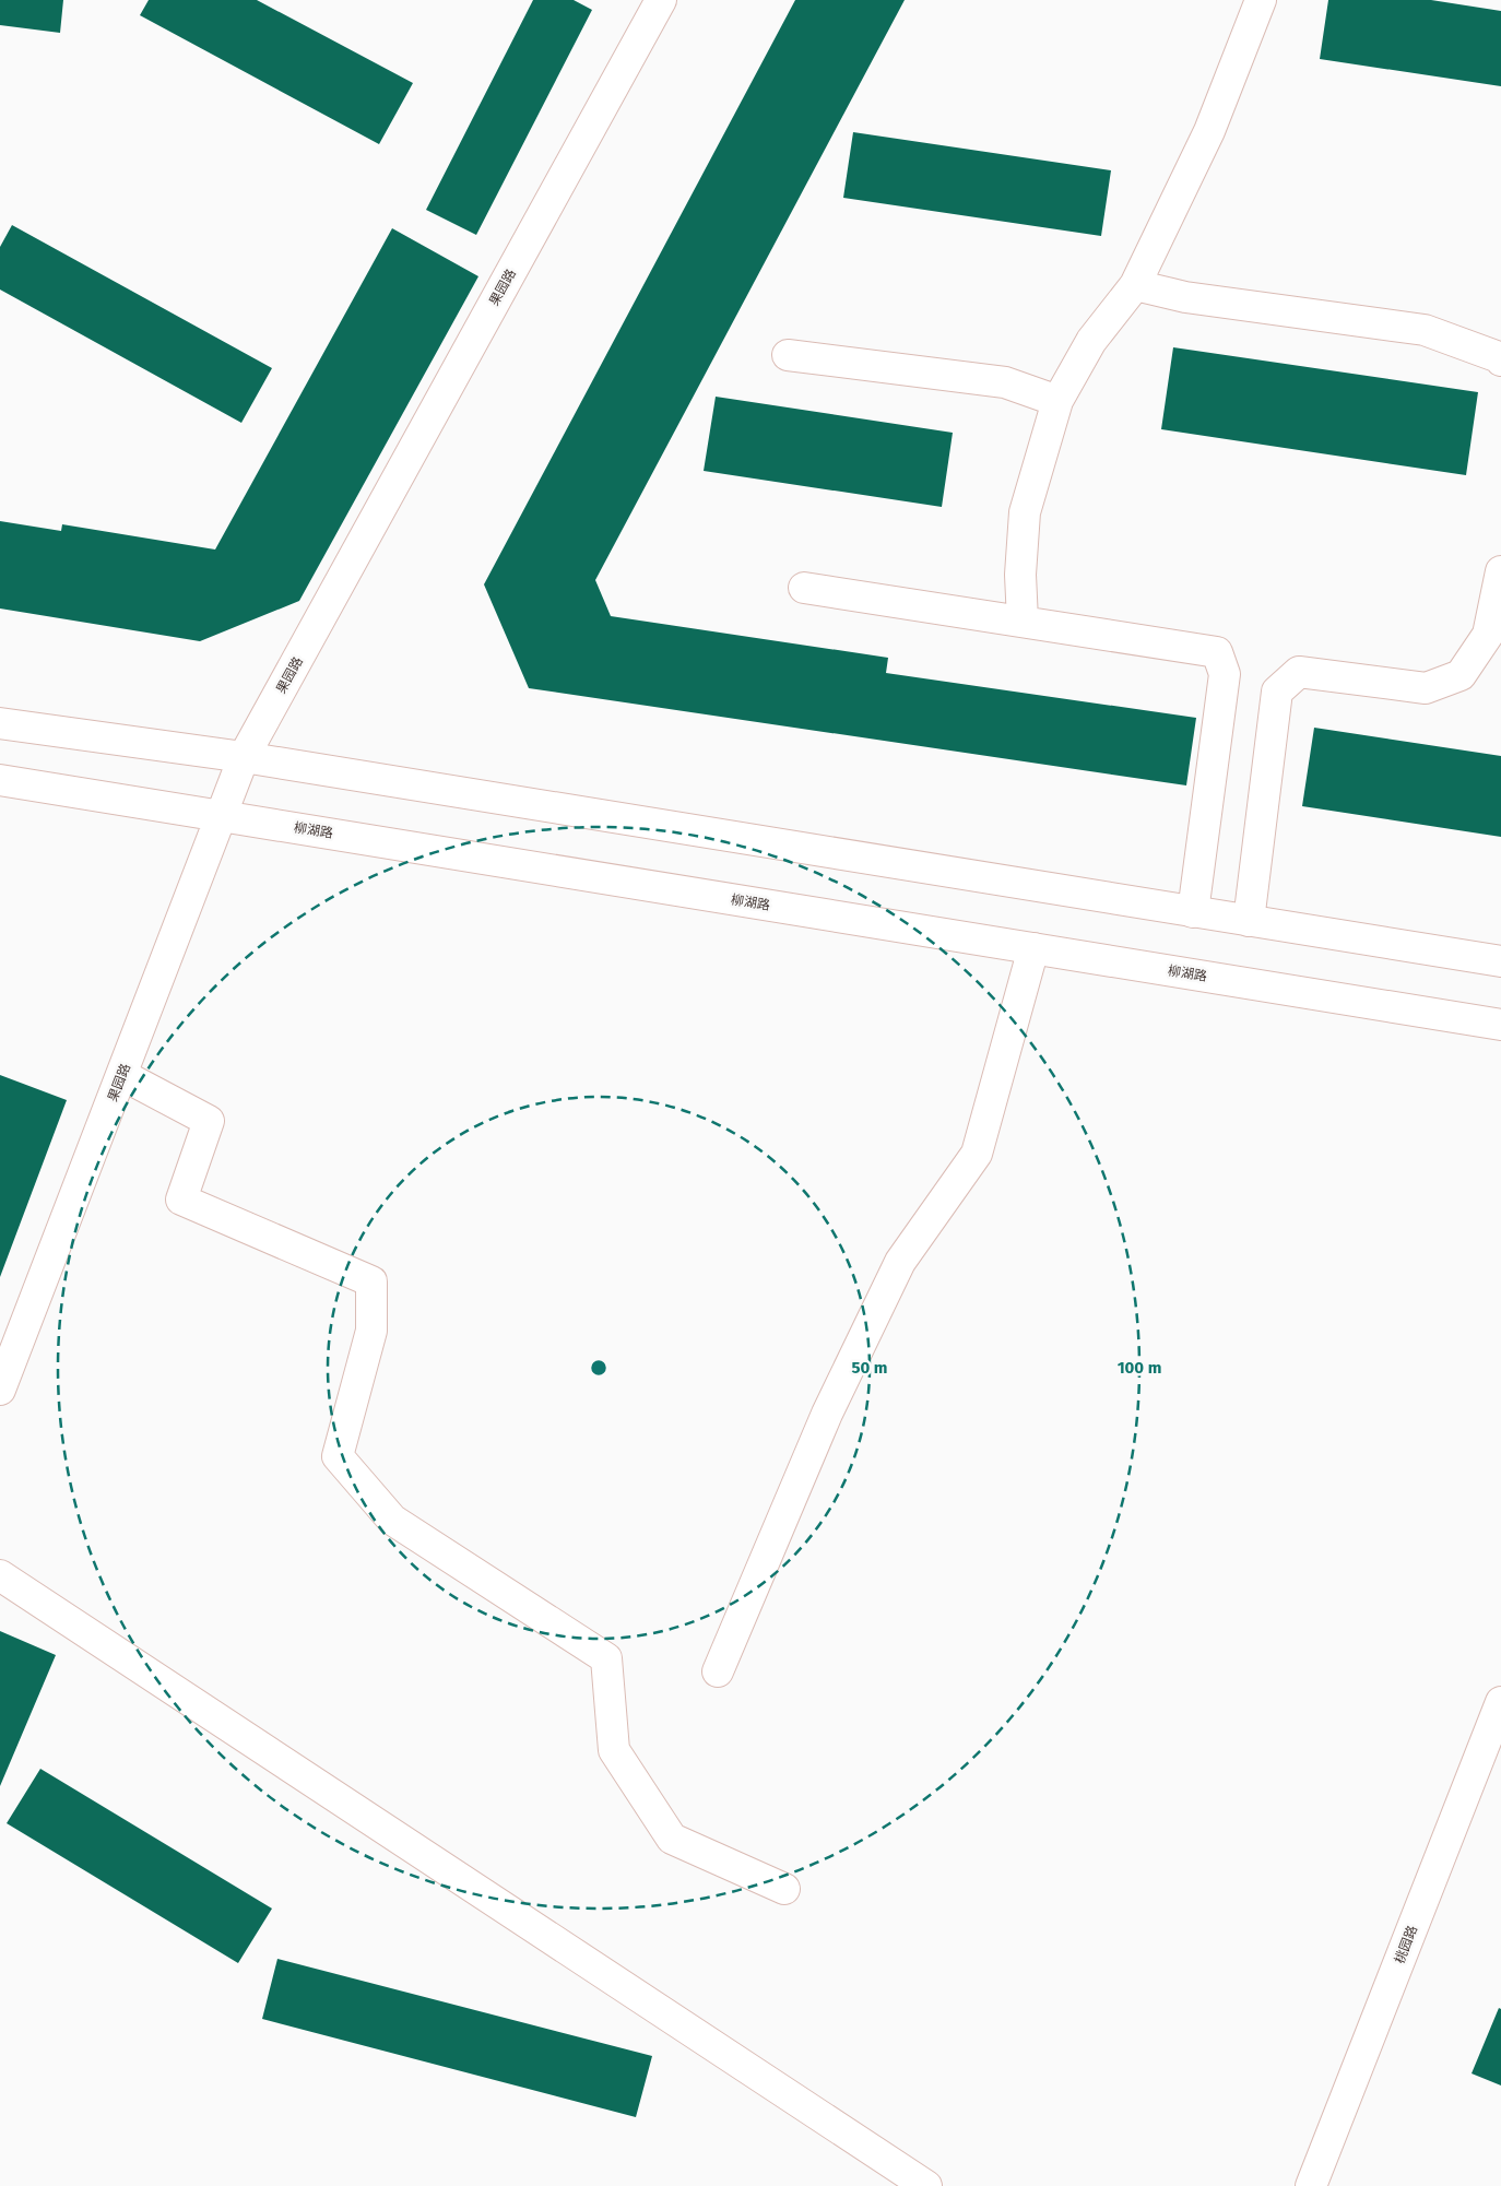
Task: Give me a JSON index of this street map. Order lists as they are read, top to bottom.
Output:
{
  "streets": {
    "street": ["果园路", "柳湖路", "桃园路"]
  },
  "crossings": [
    ["果园路", "柳湖路"]
  ],
  "rings": ["50 m", "100 m"]
}
